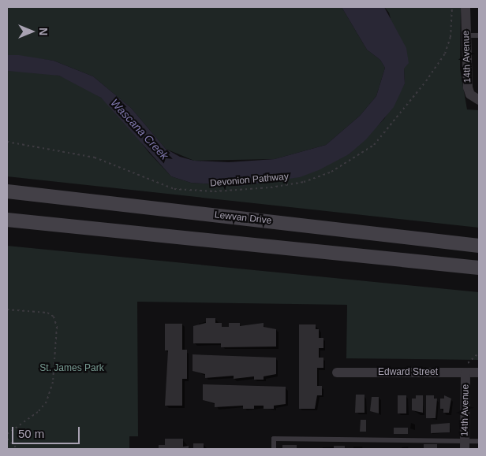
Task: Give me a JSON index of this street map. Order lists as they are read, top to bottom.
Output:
{
  "streets": {
    "main road": ["Lewvan Drive"],
    "street": ["14th Avenue", "Edward Street"],
    "path": ["Devonion Pathway"]
  },
  "crossings": [
    ["14th Avenue", "Edward Street"]
  ],
  "water": ["Wascana Creek"],
  "parks": ["St. James Park"],
  "scale_bar": "50 m",
  "north": "right"
}
